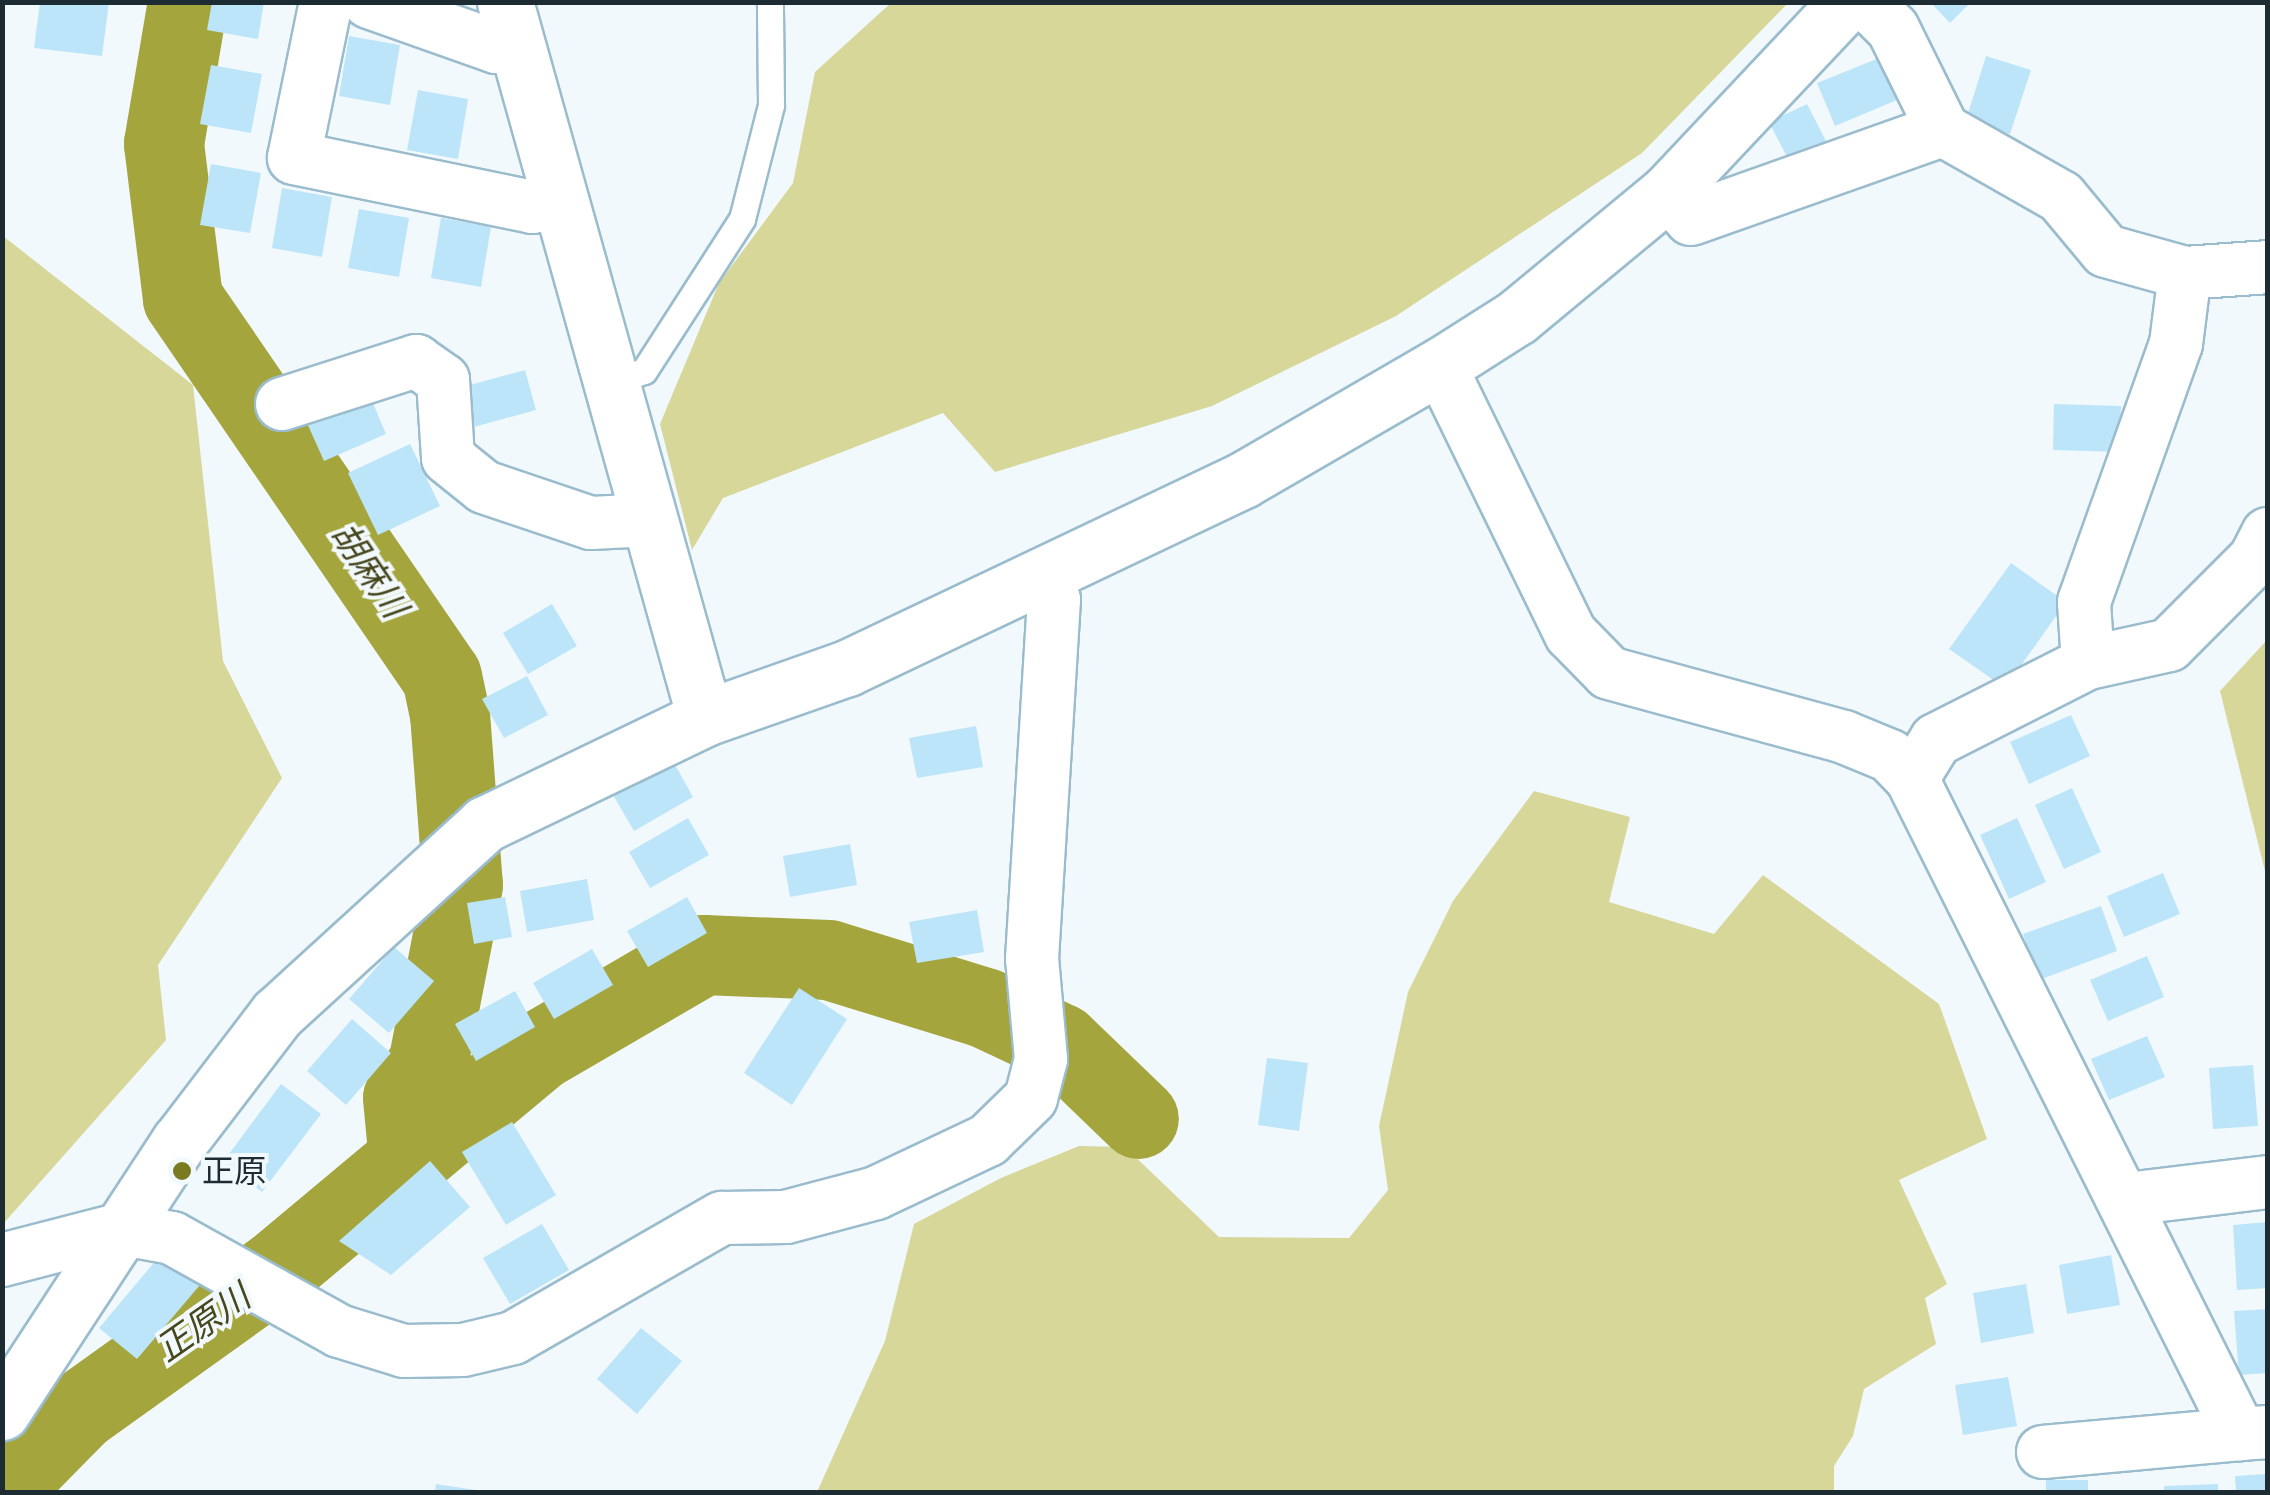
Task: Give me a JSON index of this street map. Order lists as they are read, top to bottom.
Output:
{
  "water": ["胡麻川", "正原川"],
  "places": ["正原"]
}
